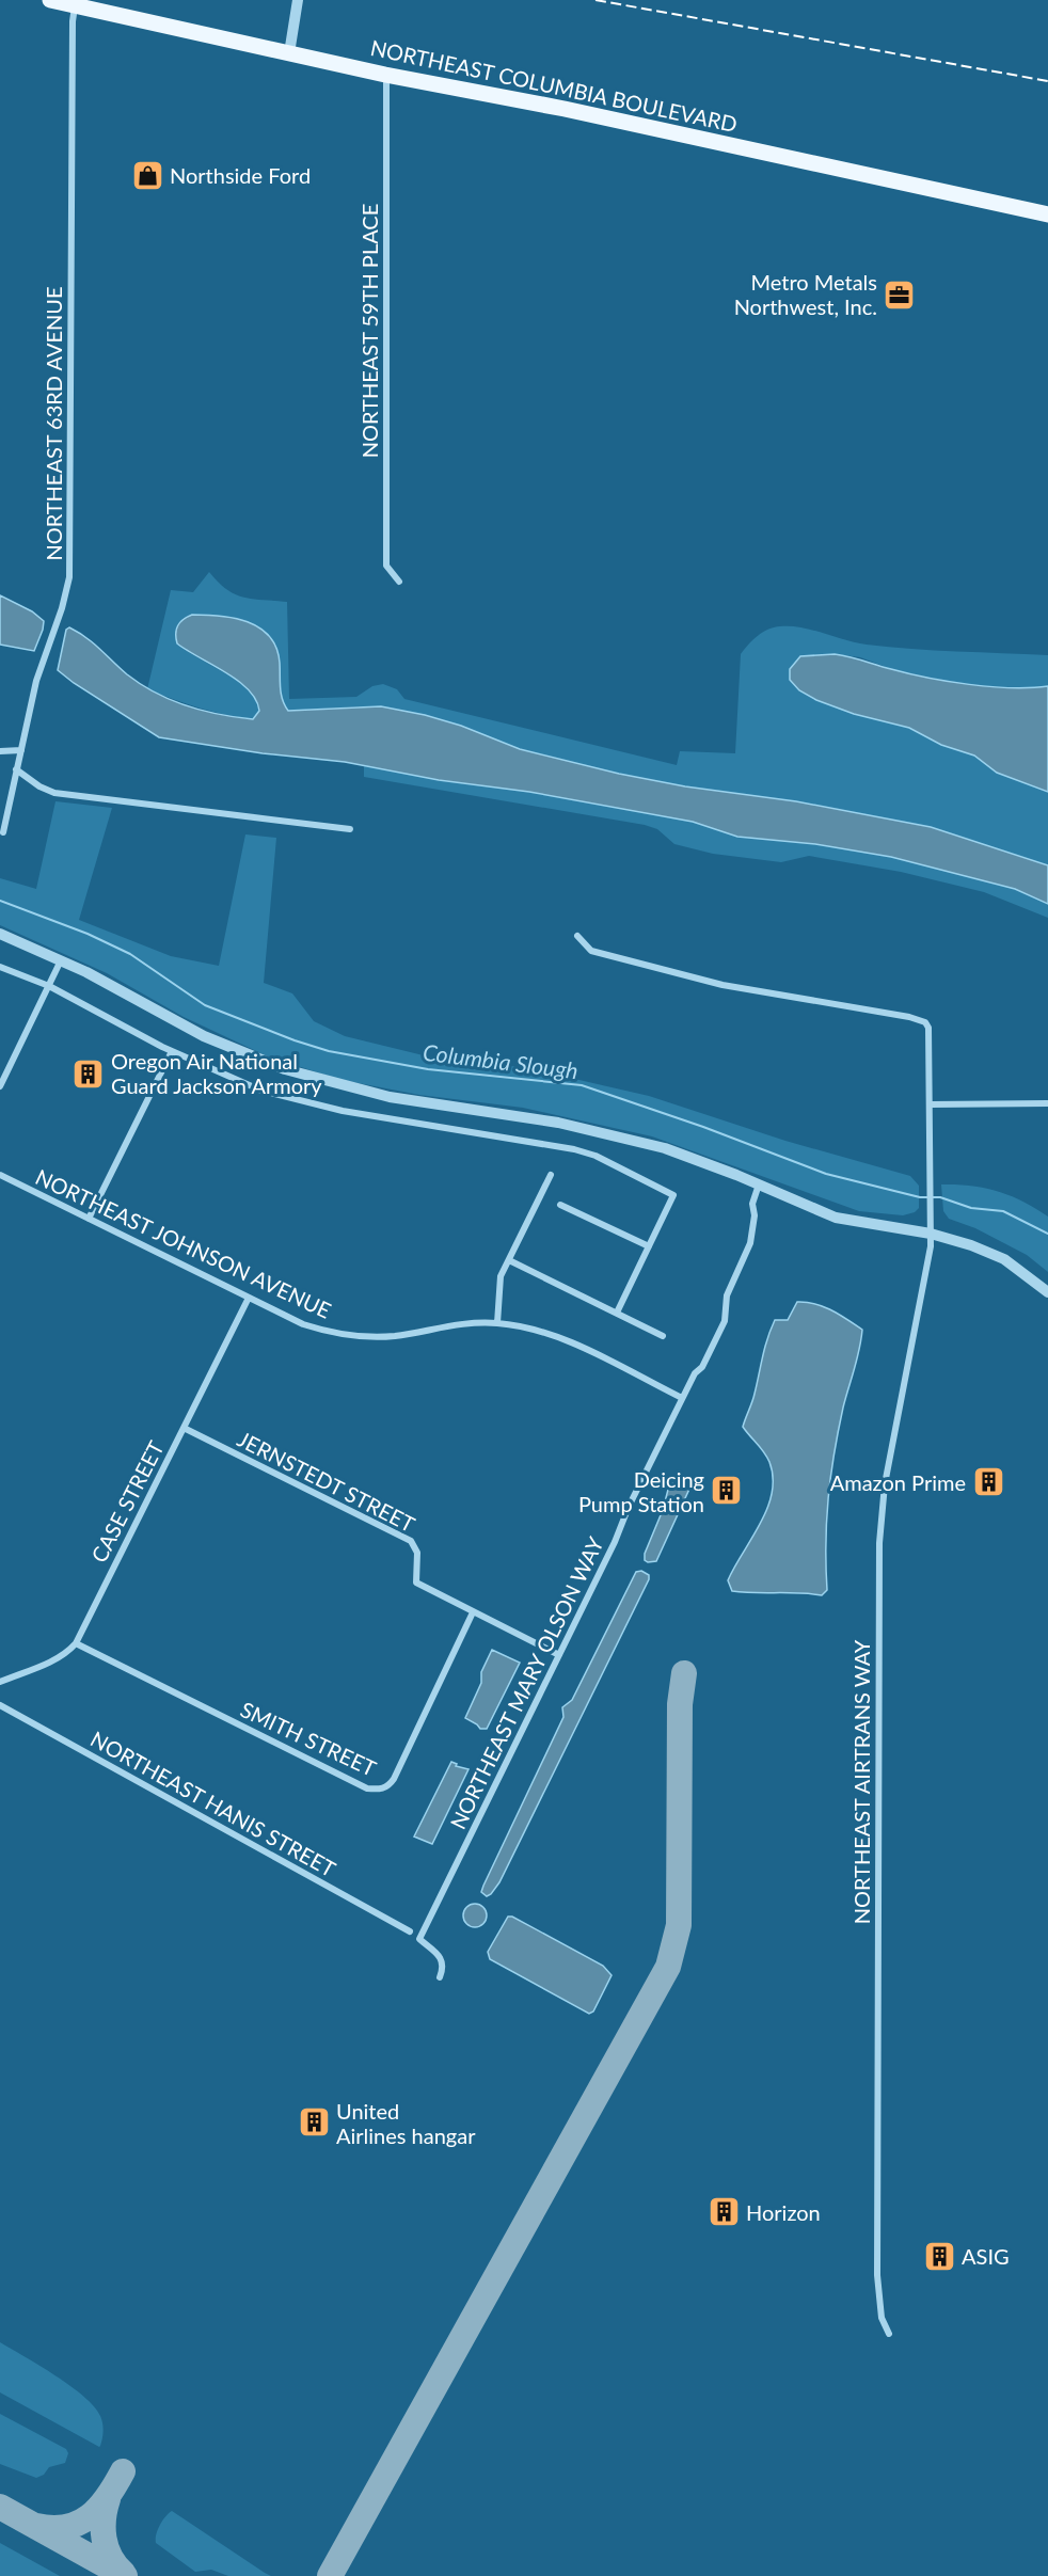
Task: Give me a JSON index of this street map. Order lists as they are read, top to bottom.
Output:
{
  "streets": {
    "main road": ["NORTHEAST COLUMBIA BOULEVARD"],
    "street": [
      "NORTHEAST 59TH PLACE",
      "NORTHEAST 63RD AVENUE",
      "NORTHEAST JOHNSON AVENUE",
      "JERNSTEDT STREET",
      "CASE STREET",
      "NORTHEAST MARY OLSON WAY",
      "SMITH STREET",
      "NORTHEAST AIRTRANS WAY",
      "NORTHEAST HANIS STREET"
    ]
  },
  "crossings": [
    ["NORTHEAST COLUMBIA BOULEVARD", "NORTHEAST 59TH PLACE"],
    ["NORTHEAST COLUMBIA BOULEVARD", "NORTHEAST 63RD AVENUE"],
    ["NORTHEAST JOHNSON AVENUE", "CASE STREET"],
    ["NORTHEAST JOHNSON AVENUE", "NORTHEAST MARY OLSON WAY"],
    ["JERNSTEDT STREET", "CASE STREET"],
    ["JERNSTEDT STREET", "NORTHEAST MARY OLSON WAY"],
    ["JERNSTEDT STREET", "SMITH STREET"],
    ["CASE STREET", "SMITH STREET"]
  ],
  "water": ["Columbia Slough"],
  "places": {
    "shop": ["Northside Ford"],
    "office": ["Metro Metals Northwest, Inc."],
    "building": [
      "Oregon Air National Guard Jackson Armory",
      "Amazon Prime",
      "Deicing Pump Station",
      "United Airlines hangar",
      "Horizon",
      "ASIG"
    ]
  }
}
